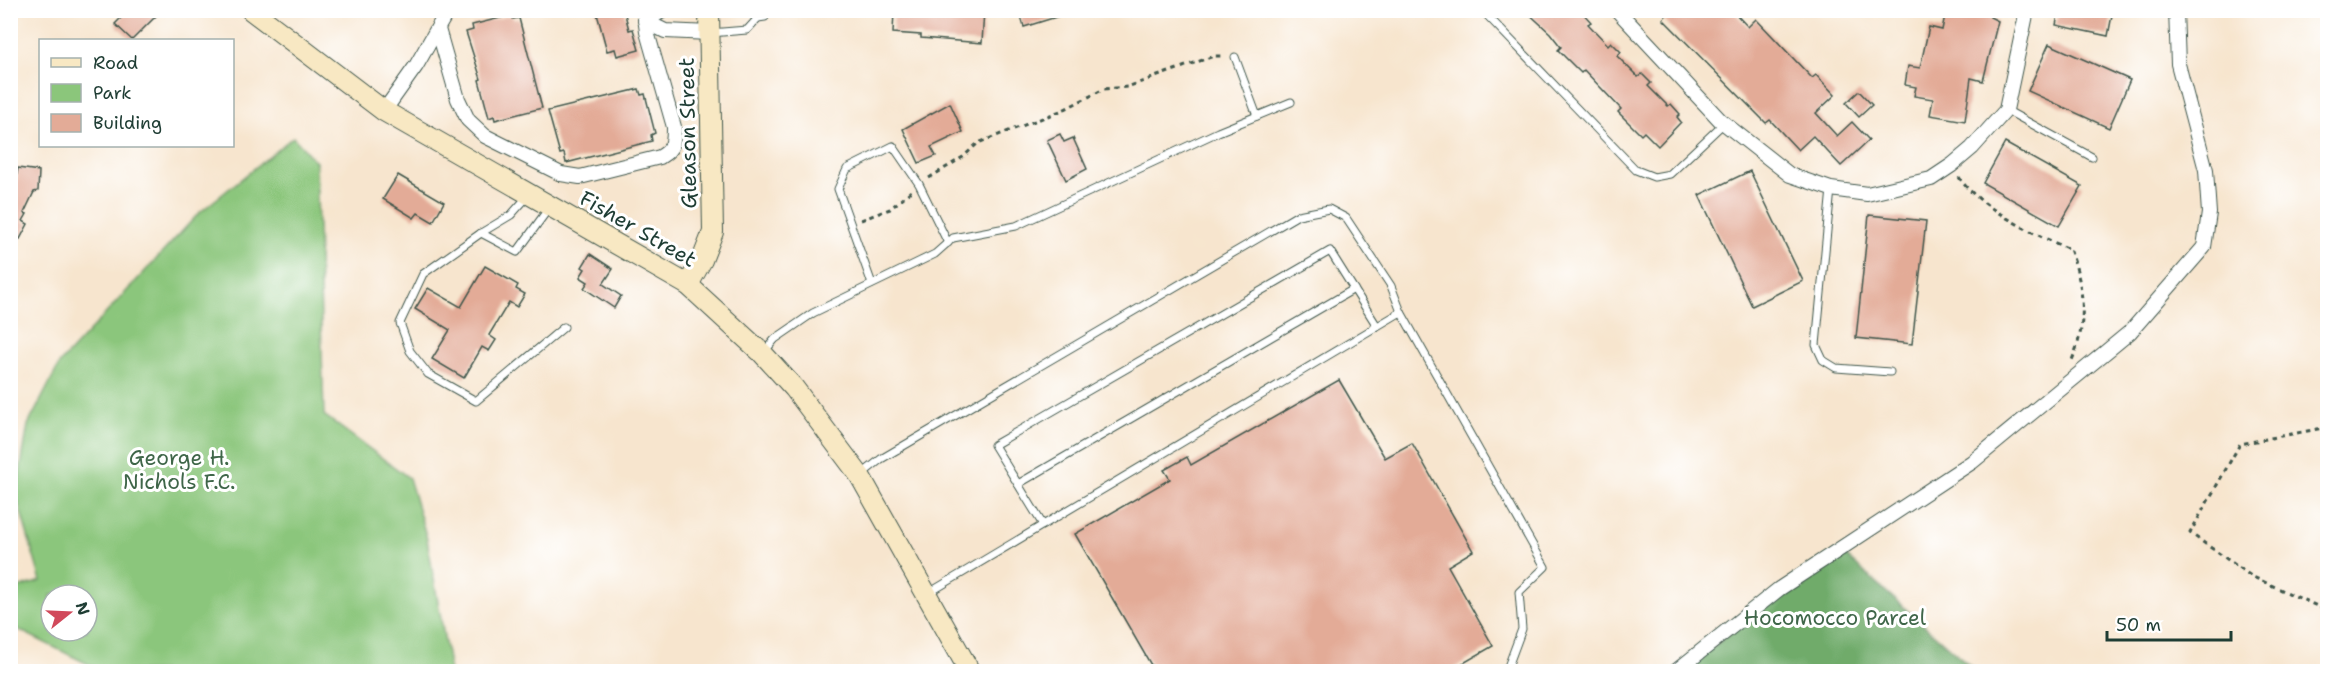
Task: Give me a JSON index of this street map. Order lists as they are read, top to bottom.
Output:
{
  "streets": {
    "street": ["Gleason Street", "Fisher Street"]
  },
  "crossings": [
    ["Gleason Street", "Fisher Street"]
  ],
  "parks": ["George H. Nichols F.C.", "Hocomocco Parcel"],
  "legend": ["Road", "Park", "Building"],
  "scale_bar": "50 m",
  "north": "right"
}
